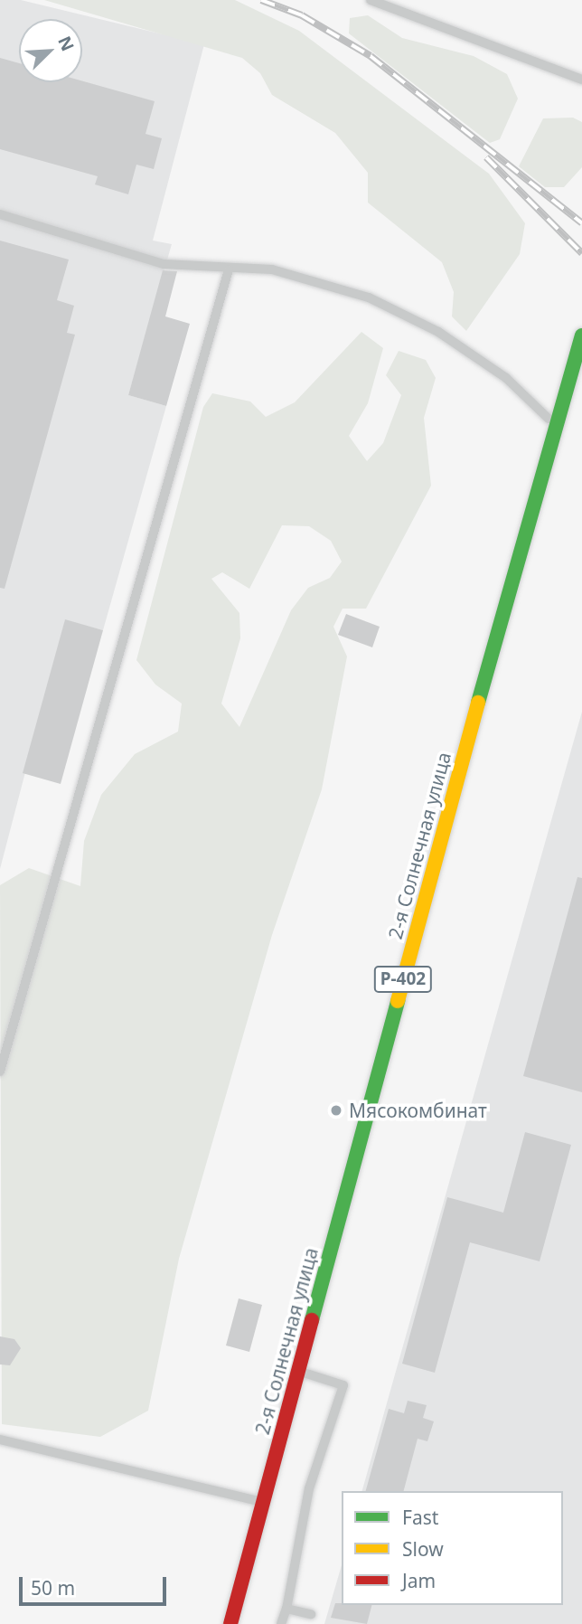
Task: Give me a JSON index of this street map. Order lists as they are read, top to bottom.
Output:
{
  "streets": {
    "main road": ["2-я Солнечная улица", "Р-402"]
  },
  "places": ["Мясокомбинат"],
  "legend": ["Fast", "Slow", "Jam"],
  "scale_bar": "50 m",
  "north": "top right"
}
